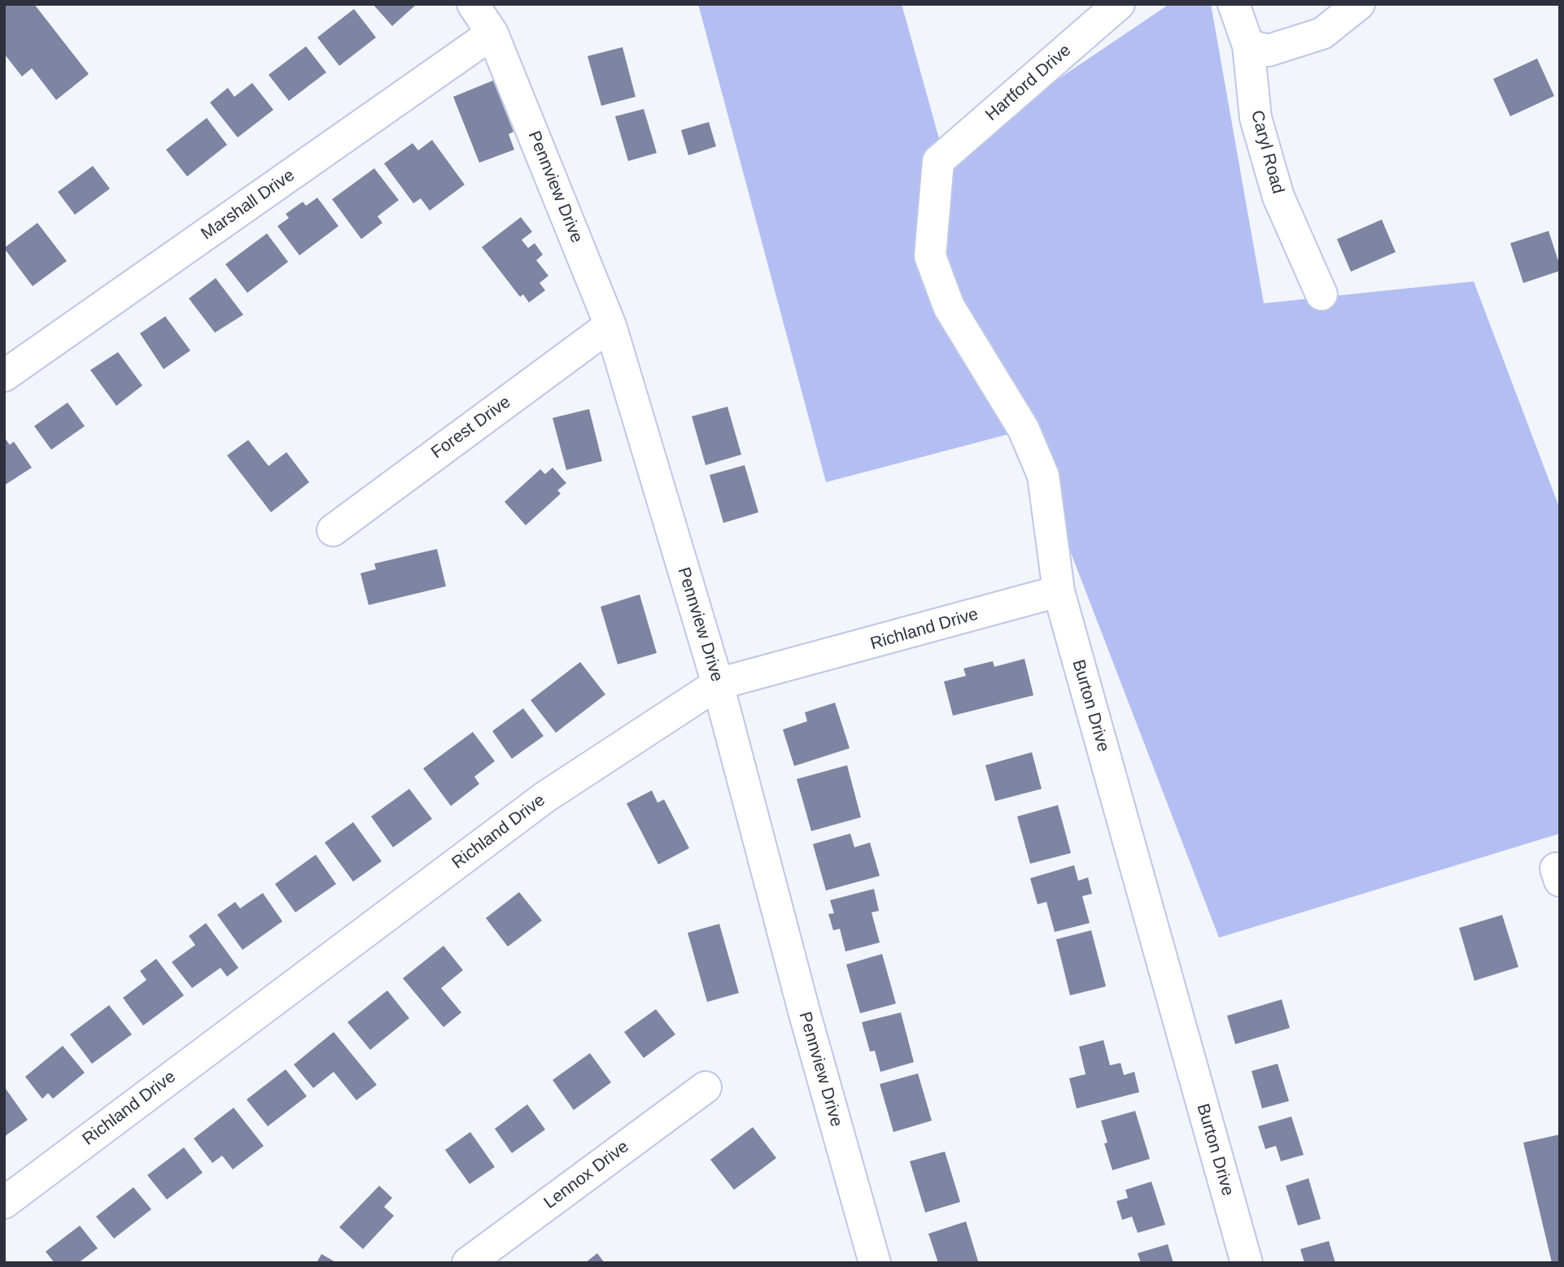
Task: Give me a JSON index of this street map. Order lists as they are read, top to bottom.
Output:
{
  "streets": {
    "street": [
      "Hartford Drive",
      "Caryl Road",
      "Pennview Drive",
      "Marshall Drive",
      "Forest Drive",
      "Richland Drive",
      "Burton Drive",
      "Lennox Drive"
    ]
  },
  "crossings": [
    ["Hartford Drive", "Burton Drive"],
    ["Pennview Drive", "Marshall Drive"],
    ["Pennview Drive", "Forest Drive"],
    ["Pennview Drive", "Richland Drive"],
    ["Richland Drive", "Burton Drive"]
  ]
}
